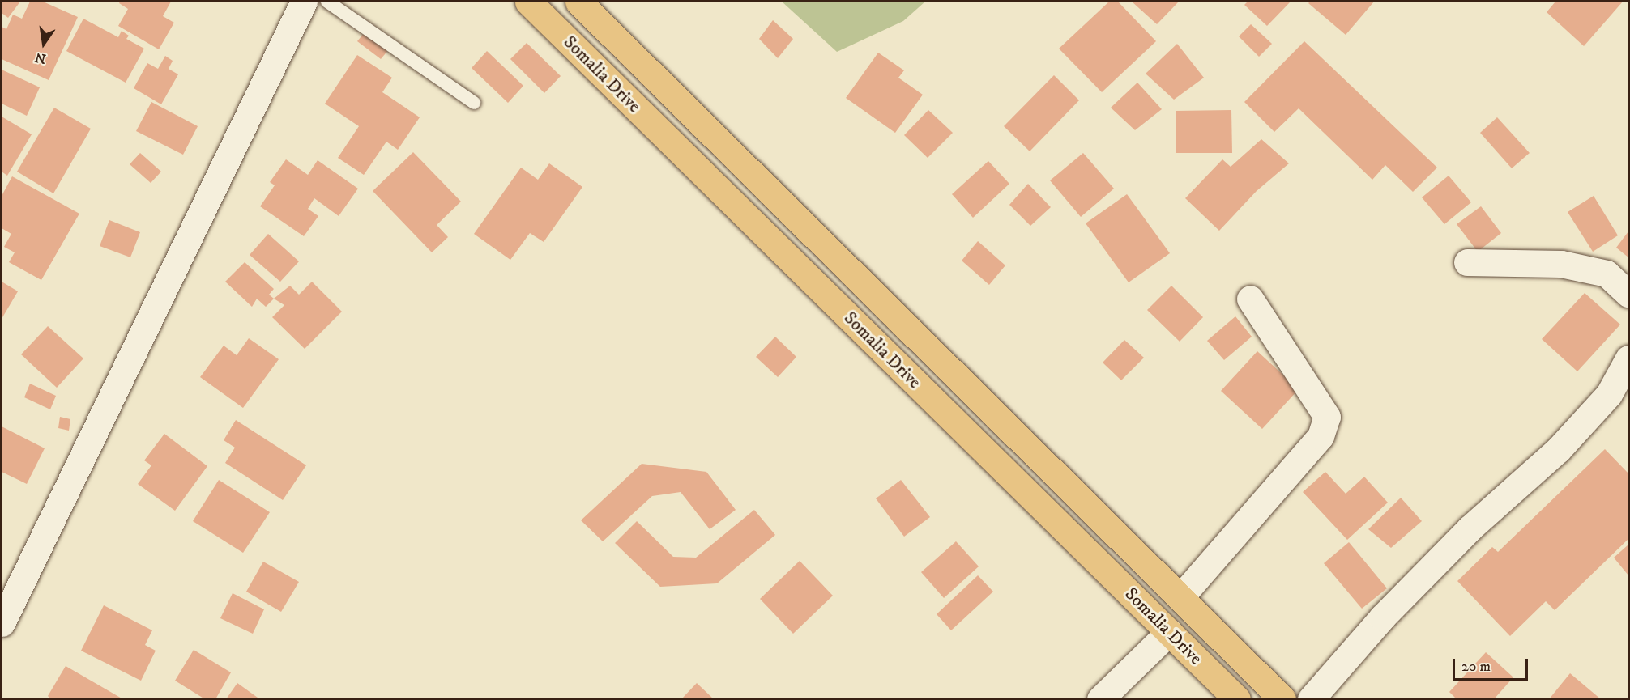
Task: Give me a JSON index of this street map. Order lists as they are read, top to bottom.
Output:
{
  "streets": {
    "main road": ["Somalia Drive"]
  },
  "scale_bar": "20 m",
  "north": "bottom"
}
